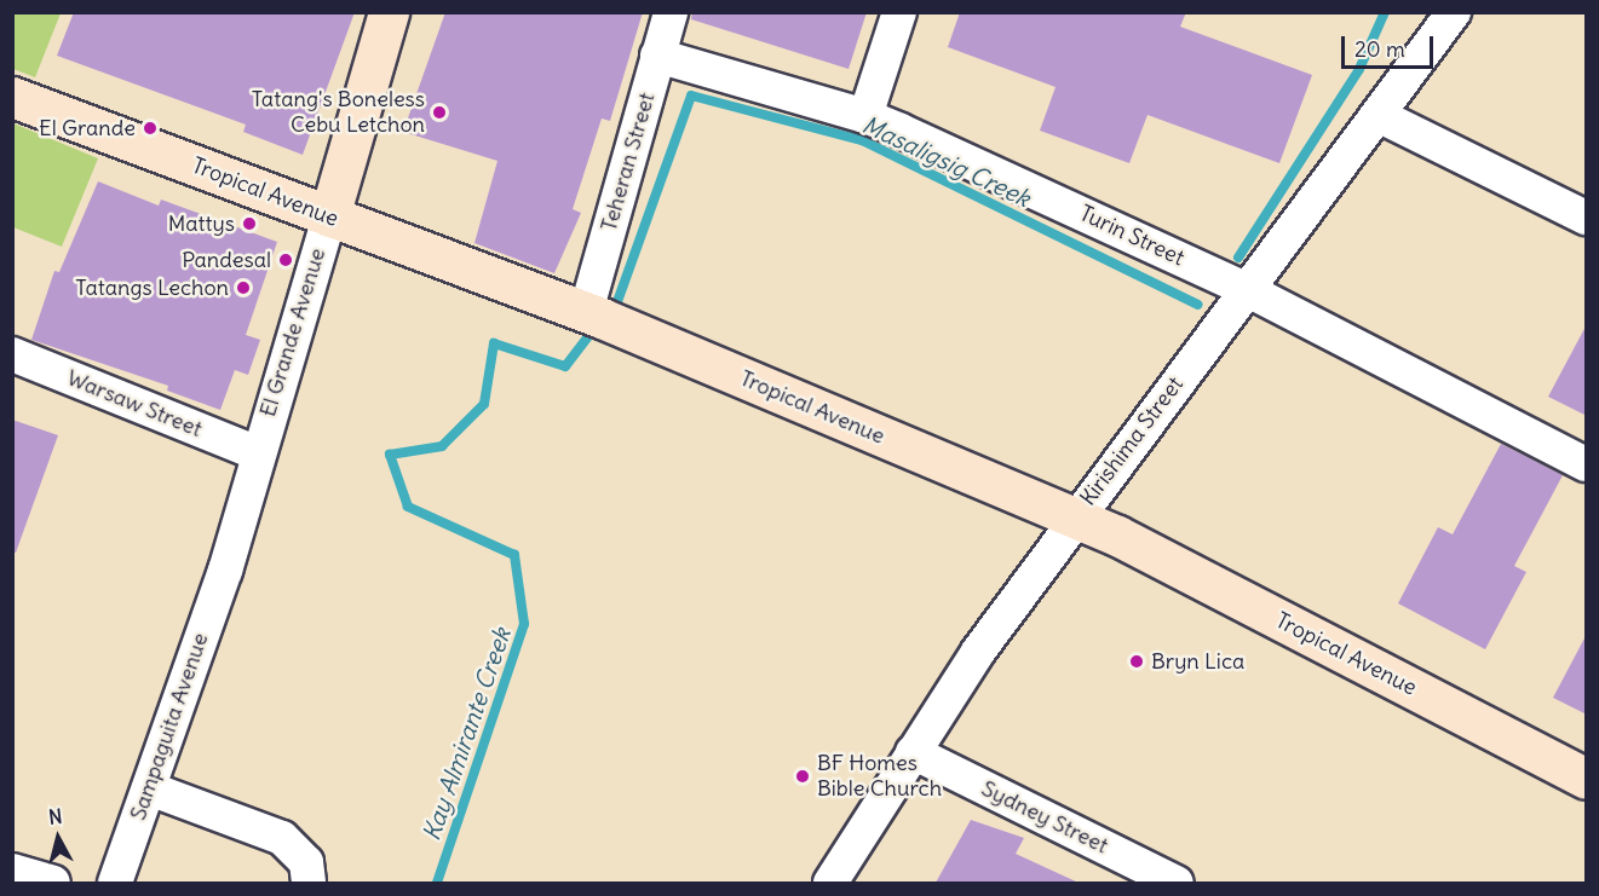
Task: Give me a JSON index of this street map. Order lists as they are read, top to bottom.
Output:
{
  "streets": {
    "street": [
      "Teheran Street",
      "Tropical Avenue",
      "Turin Street",
      "El Grande Avenue",
      "Warsaw Street",
      "Kirishima Street",
      "Sampaguita Avenue",
      "Sydney Street"
    ]
  },
  "crossings": [
    ["Teheran Street", "Tropical Avenue"],
    ["Teheran Street", "Turin Street"],
    ["Tropical Avenue", "El Grande Avenue"],
    ["Tropical Avenue", "Kirishima Street"],
    ["Turin Street", "Kirishima Street"],
    ["El Grande Avenue", "Warsaw Street"],
    ["El Grande Avenue", "Sampaguita Avenue"],
    ["Kirishima Street", "Sydney Street"]
  ],
  "water": ["Masaligsig Creek", "Kay Almirante Creek"],
  "places": [
    "Tatang's Boneless Cebu Letchon",
    "El Grande",
    "Mattys",
    "Pandesal",
    "Tatangs Lechon",
    "Bryn Lica",
    "BF Homes Bible Church"
  ],
  "scale_bar": "20 m",
  "north": "top"
}
